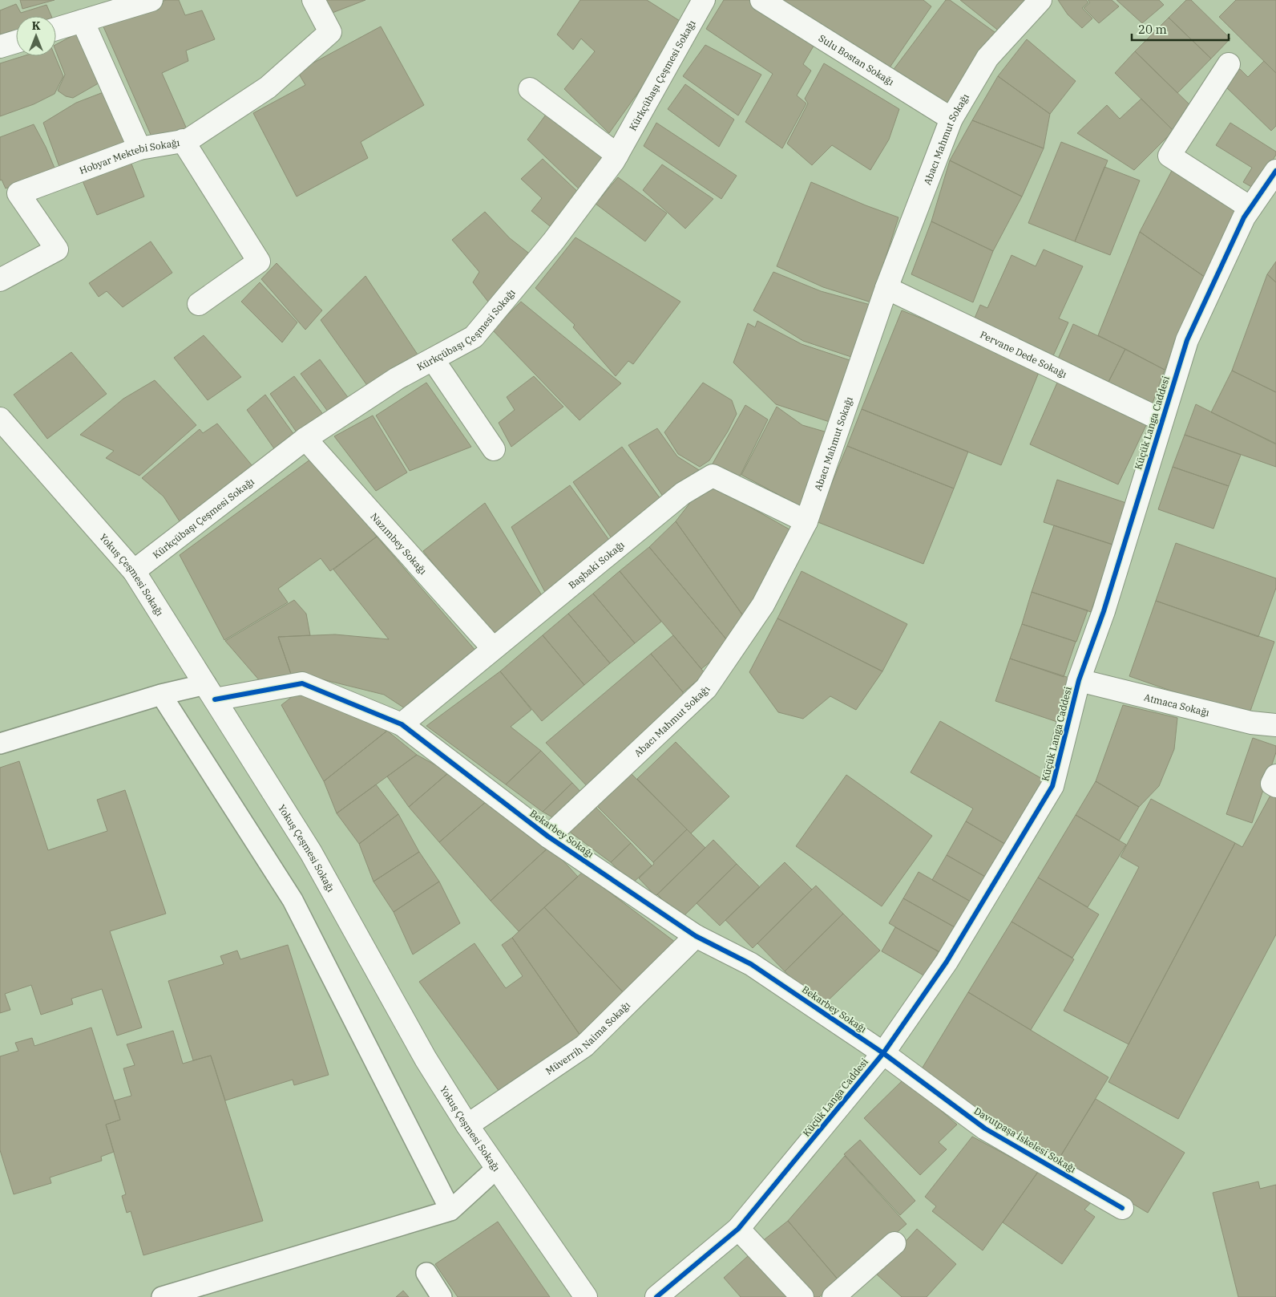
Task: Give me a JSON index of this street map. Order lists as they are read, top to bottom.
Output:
{
  "streets": {
    "street": [
      "Sulu Bostan Sokağı",
      "Kürkçübaşı Çeşmesi Sokağı",
      "Abacı Mahmut Sokağı",
      "Hobyar Mektebi Sokağı",
      "Pervane Dede Sokağı",
      "Küçük Langa Caddesi",
      "Nazımbey Sokağı",
      "Başbaki Sokağı",
      "Yokuş Çeşmesi Sokağı",
      "Atmaca Sokağı",
      "Bekarbey Sokağı",
      "Müverrih Naima Sokağı",
      "Davutpaşa İskelesi Sokağı"
    ]
  },
  "crossings": [
    ["Sulu Bostan Sokağı", "Abacı Mahmut Sokağı"],
    ["Kürkçübaşı Çeşmesi Sokağı", "Nazımbey Sokağı"],
    ["Kürkçübaşı Çeşmesi Sokağı", "Yokuş Çeşmesi Sokağı"],
    ["Abacı Mahmut Sokağı", "Pervane Dede Sokağı"],
    ["Abacı Mahmut Sokağı", "Başbaki Sokağı"],
    ["Abacı Mahmut Sokağı", "Bekarbey Sokağı"],
    ["Pervane Dede Sokağı", "Küçük Langa Caddesi"],
    ["Küçük Langa Caddesi", "Atmaca Sokağı"],
    ["Küçük Langa Caddesi", "Bekarbey Sokağı"],
    ["Küçük Langa Caddesi", "Davutpaşa İskelesi Sokağı"],
    ["Nazımbey Sokağı", "Başbaki Sokağı"],
    ["Başbaki Sokağı", "Bekarbey Sokağı"],
    ["Yokuş Çeşmesi Sokağı", "Bekarbey Sokağı"],
    ["Yokuş Çeşmesi Sokağı", "Müverrih Naima Sokağı"],
    ["Bekarbey Sokağı", "Müverrih Naima Sokağı"],
    ["Bekarbey Sokağı", "Davutpaşa İskelesi Sokağı"]
  ],
  "scale_bar": "20 m",
  "north": "top"
}
